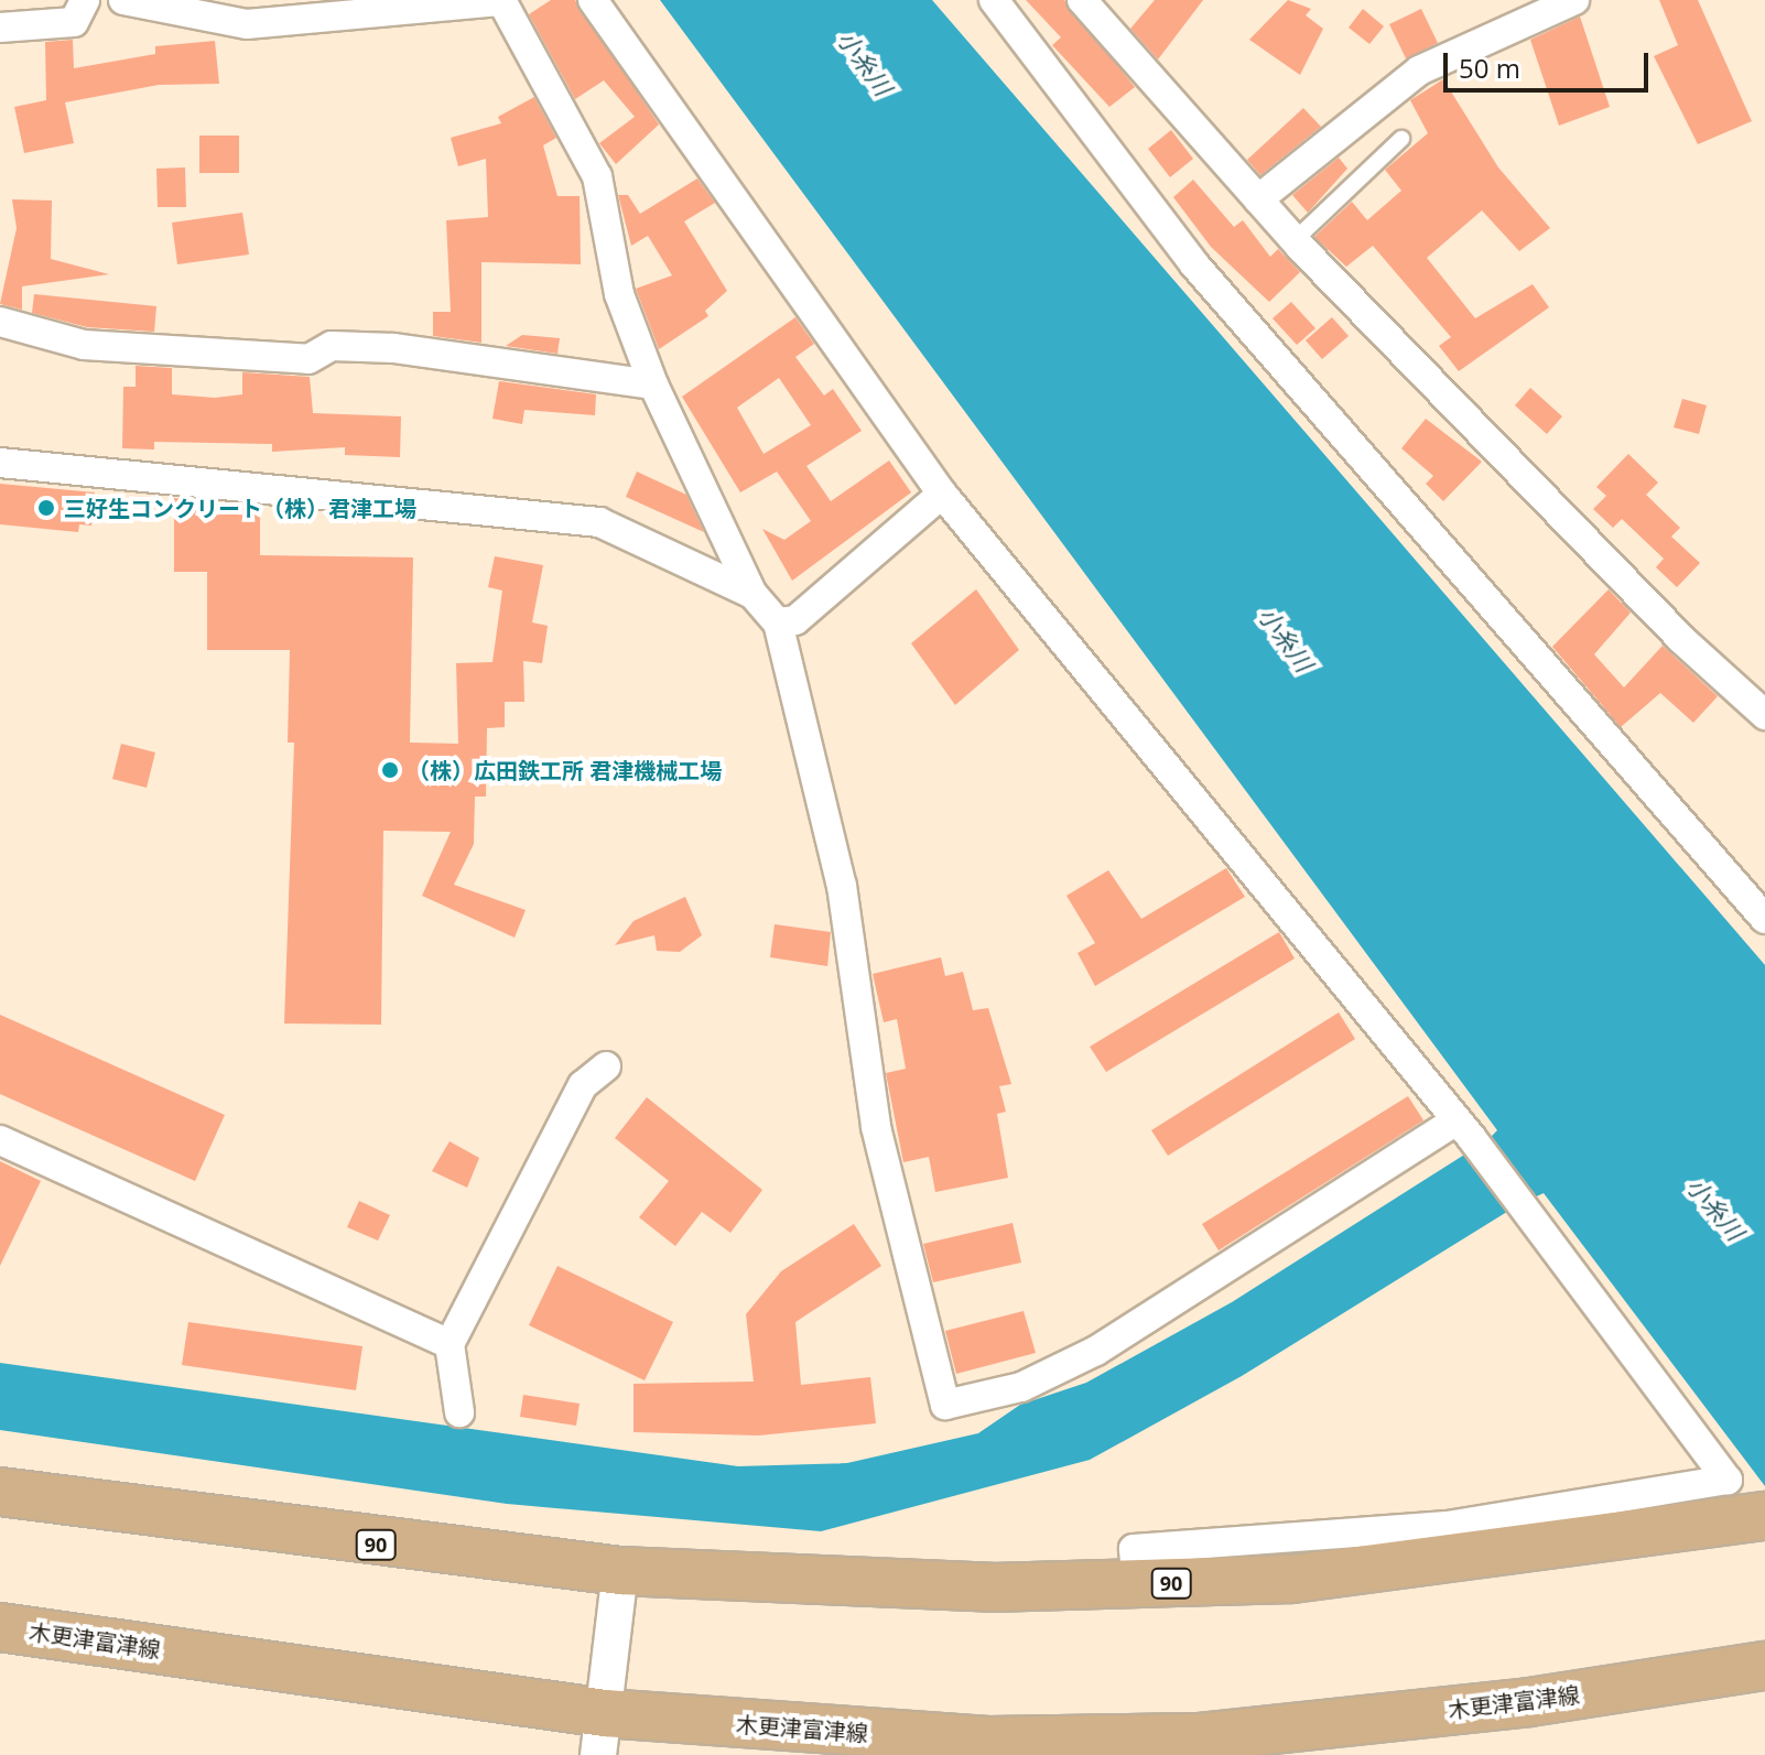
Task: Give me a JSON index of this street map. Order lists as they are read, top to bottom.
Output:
{
  "streets": {
    "main road": ["90", "木更津富津線"]
  },
  "water": ["小糸川"],
  "places": ["三好生コンクリート（株）君津工場", "（株）広田鉄工所 君津機械工場"],
  "scale_bar": "50 m"
}
